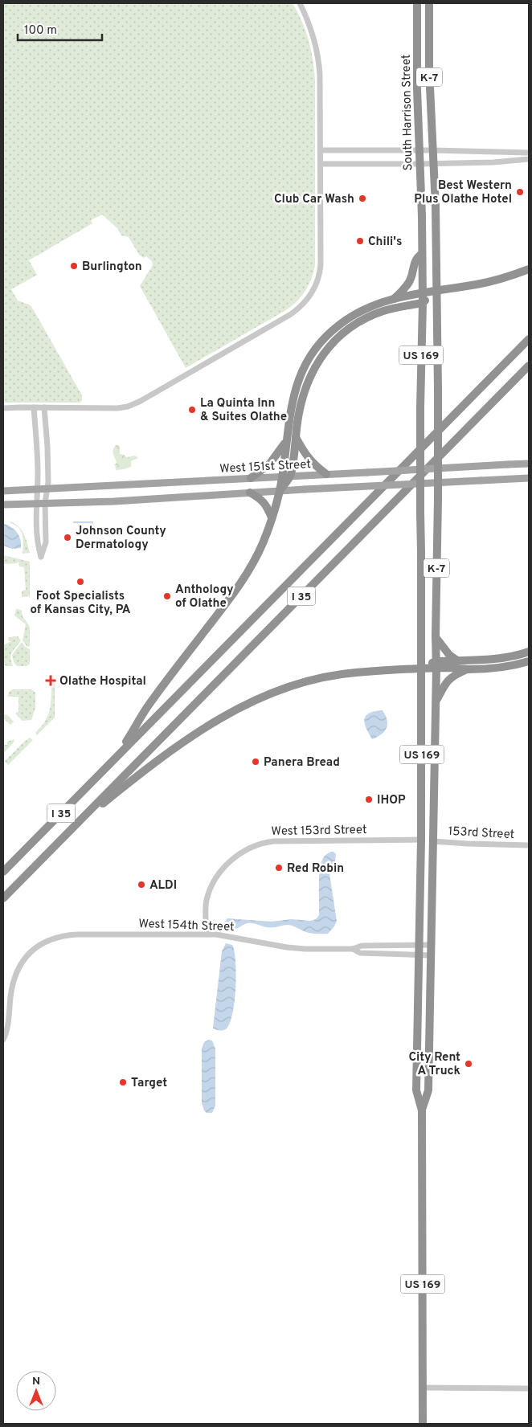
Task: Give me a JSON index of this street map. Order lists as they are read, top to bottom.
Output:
{
  "streets": {
    "highway": [
      "K-7",
      "South Harrison Street",
      "US 169",
      "I 35"
    ],
    "main road": ["West 151st Street"],
    "street": ["West 153rd Street", "153rd Street", "West 154th Street"]
  },
  "crossings": [
    ["K-7", "South Harrison Street"],
    ["K-7", "US 169"],
    ["South Harrison Street", "US 169"],
    ["US 169", "West 153rd Street"],
    ["US 169", "153rd Street"],
    ["US 169", "West 154th Street"],
    ["West 153rd Street", "West 154th Street"]
  ],
  "places": {
    "other": [
      "Best Western Plus Olathe Hotel",
      "Club Car Wash",
      "Chili's",
      "Burlington",
      "La Quinta Inn & Suites Olathe",
      "Johnson County Dermatology",
      "Foot Specialists of Kansas City, PA",
      "Anthology of Olathe",
      "Panera Bread",
      "IHOP",
      "Red Robin",
      "ALDI",
      "City Rent A Truck",
      "Target"
    ],
    "health": ["Olathe Hospital"]
  },
  "scale_bar": "100 m",
  "north": "top"
}
